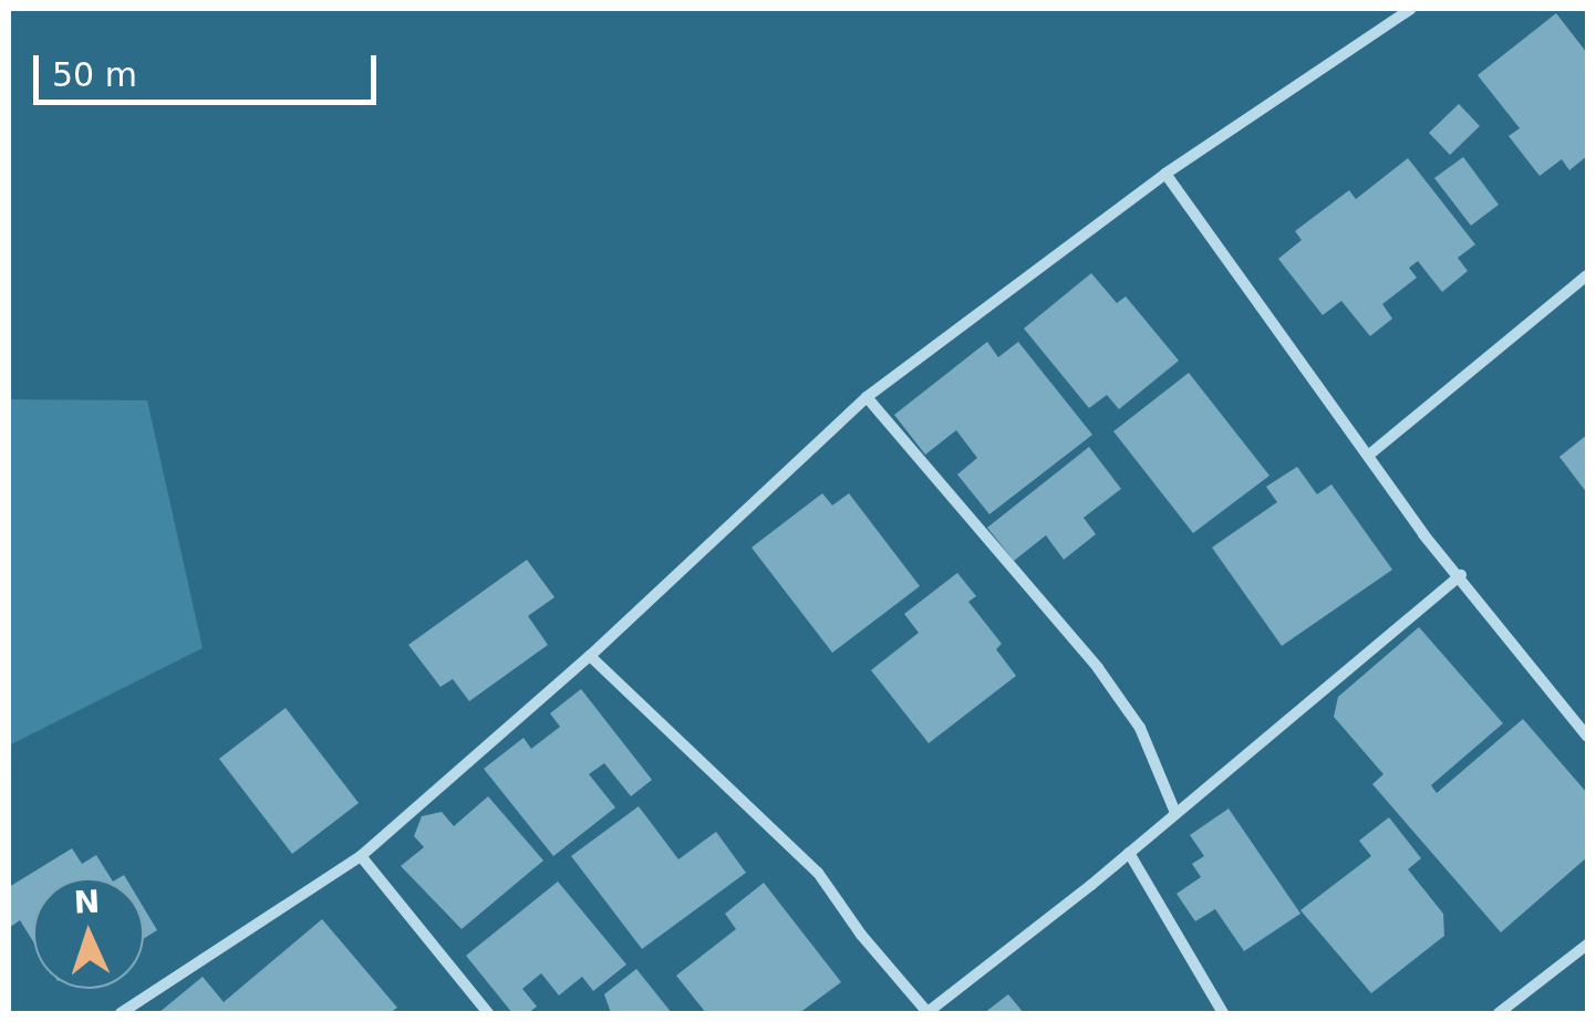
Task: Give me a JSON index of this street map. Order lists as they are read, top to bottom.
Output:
{
  "scale_bar": "50 m",
  "north": "top"
}
